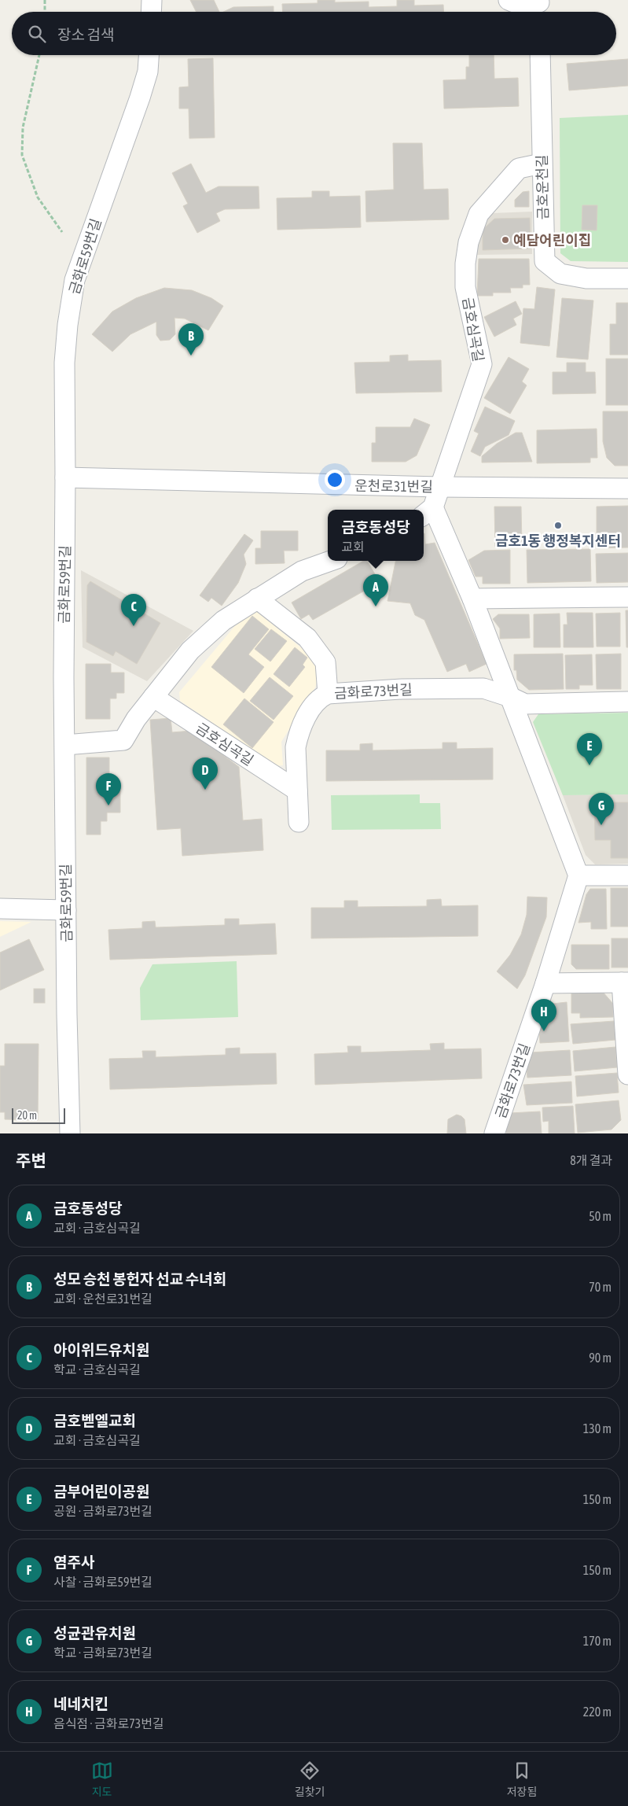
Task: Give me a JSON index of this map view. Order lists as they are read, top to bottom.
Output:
{
  "streets": {
    "street": [
      "금호운천길",
      "금화로59번길",
      "금호심곡길",
      "운천로31번길",
      "금화로73번길"
    ]
  },
  "crossings": [
    ["금호운천길", "금호심곡길"],
    ["금화로59번길", "운천로31번길"],
    ["금호심곡길", "운천로31번길"],
    ["금호심곡길", "금화로73번길"]
  ],
  "places": ["예담어린이집", "금호1동 행정복지센터"],
  "scale_bar": "20 m",
  "page": {
    "search": "장소 검색",
    "pins": [
      "B",
      "A",
      "C",
      "E",
      "D",
      "F",
      "G",
      "H"
    ],
    "popup": ["금호동성당", "교회"],
    "scale": "20 m",
    "heading": ["주변", "8개 결과"],
    "list": [
      {
        "mark": "A",
        "name": "금호동성당",
        "note": "교회 · 금호심곡길",
        "value": "50 m"
      },
      {
        "mark": "B",
        "name": "성모 승천 봉헌자 선교 수녀회",
        "note": "교회 · 운천로31번길",
        "value": "70 m"
      },
      {
        "mark": "C",
        "name": "아이위드유치원",
        "note": "학교 · 금호심곡길",
        "value": "90 m"
      },
      {
        "mark": "D",
        "name": "금호벧엘교회",
        "note": "교회 · 금호심곡길",
        "value": "130 m"
      },
      {
        "mark": "E",
        "name": "금부어린이공원",
        "note": "공원 · 금화로73번길",
        "value": "150 m"
      },
      {
        "mark": "F",
        "name": "염주사",
        "note": "사찰 · 금화로59번길",
        "value": "150 m"
      },
      {
        "mark": "G",
        "name": "성균관유치원",
        "note": "학교 · 금화로73번길",
        "value": "170 m"
      },
      {
        "mark": "H",
        "name": "네네치킨",
        "note": "음식점 · 금화로73번길",
        "value": "220 m"
      }
    ],
    "nav": ["지도", "길찾기", "저장됨"]
  }
}
